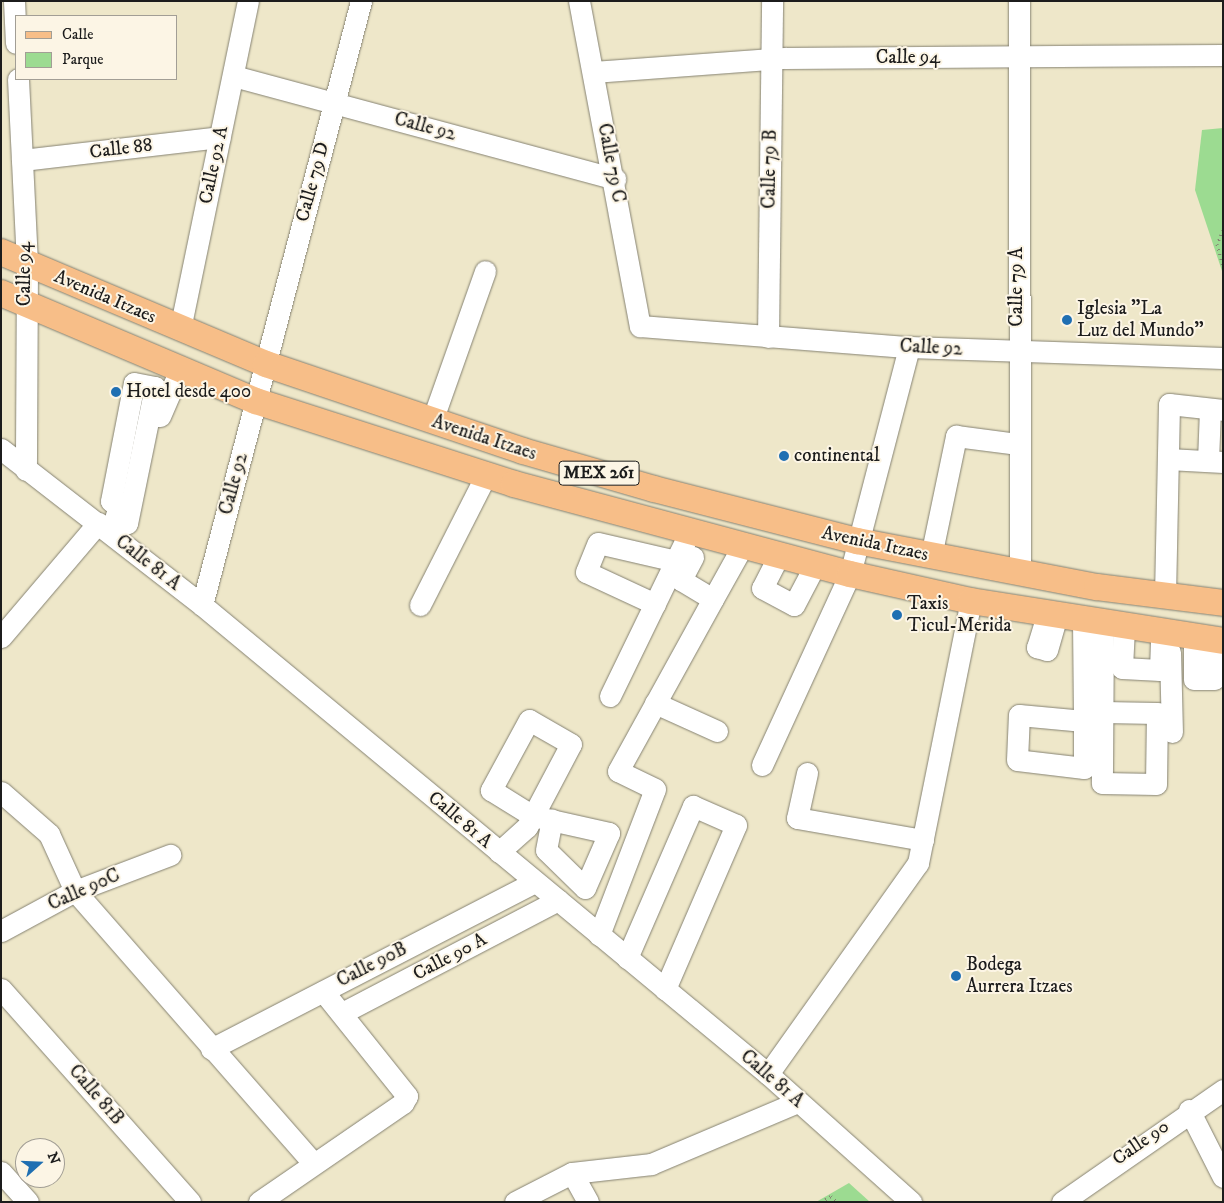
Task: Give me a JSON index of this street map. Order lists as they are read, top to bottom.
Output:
{
  "streets": {
    "main road": ["Avenida Itzaes", "MEX 261"],
    "street": [
      "Calle 94",
      "Calle 92",
      "Calle 88",
      "Calle 79 C",
      "Calle 92 A",
      "Calle 79 B",
      "Calle 79 D",
      "Calle 79 A",
      "Calle 81 A",
      "Calle 90C",
      "Calle 90 A",
      "Calle 90B",
      "Calle 81B",
      "Calle 90"
    ]
  },
  "crossings": [
    ["Calle 94", "Calle 88"],
    ["Calle 94", "Calle 79 C"],
    ["Calle 94", "Calle 79 B"],
    ["Calle 94", "Calle 79 A"],
    ["Calle 94", "Avenida Itzaes"],
    ["Calle 94", "Calle 81 A"],
    ["Calle 92", "Calle 79 C"],
    ["Calle 92", "Calle 92 A"],
    ["Calle 92", "Calle 79 B"],
    ["Calle 92", "Calle 79 D"],
    ["Calle 92", "Calle 79 A"],
    ["Calle 92", "Avenida Itzaes"],
    ["Calle 92", "Calle 81 A"],
    ["Calle 88", "Calle 92 A"],
    ["Calle 92 A", "Avenida Itzaes"],
    ["Calle 79 D", "Avenida Itzaes"],
    ["Calle 79 A", "Avenida Itzaes"],
    ["Calle 81 A", "Calle 90 A"],
    ["Calle 81 A", "Calle 90B"]
  ],
  "places": [
    "Iglesia \"La Luz del Mundo\"",
    "Hotel desde 400",
    "continental",
    "Taxis Ticul-Merida",
    "Bodega Aurrera Itzaes"
  ],
  "legend": ["Calle", "Parque"],
  "north": "right"
}
